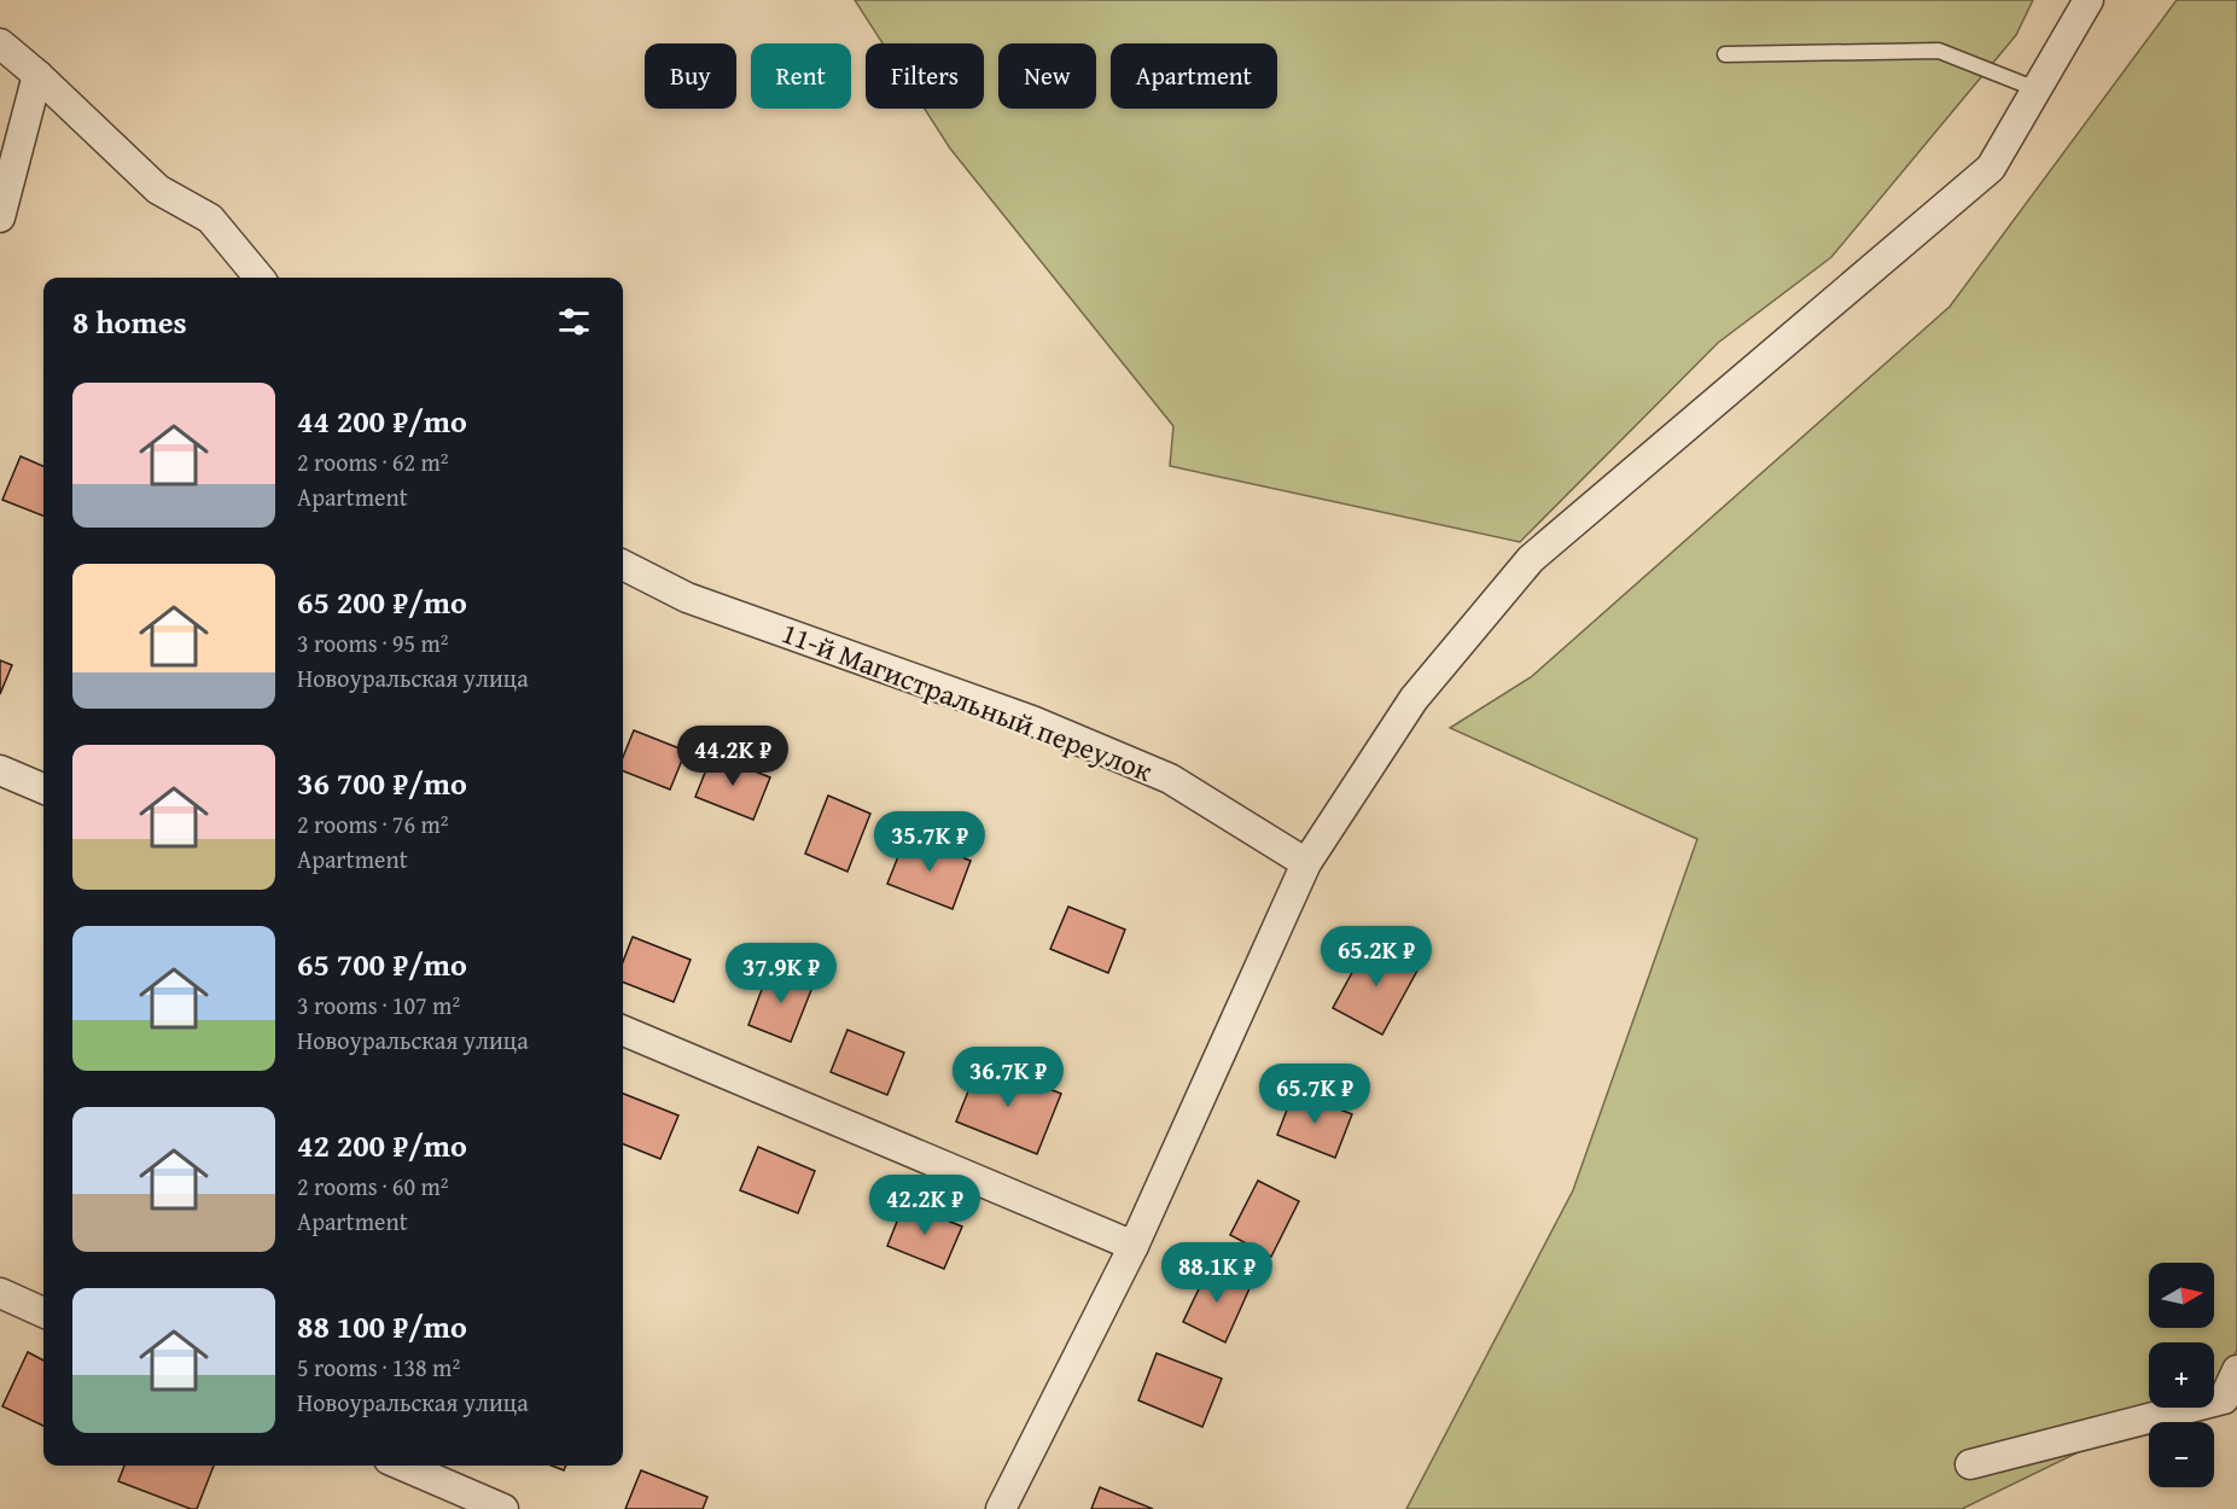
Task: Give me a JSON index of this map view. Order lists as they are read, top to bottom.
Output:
{
  "streets": {
    "street": ["11-й Магистральный переулок"]
  },
  "north": "right",
  "page": {
    "chip": [
      "Buy",
      "Rent",
      "Filters",
      "New",
      "Apartment"
    ],
    "heading": "8 homes",
    "list": [
      {
        "name": "44 200 ₽/mo",
        "note": "2 rooms · 62 m² · Apartment"
      },
      {
        "name": "65 200 ₽/mo",
        "note": "3 rooms · 95 m² · Новоуральская улица"
      },
      {
        "name": "36 700 ₽/mo",
        "note": "2 rooms · 76 m² · Apartment"
      },
      {
        "name": "65 700 ₽/mo",
        "note": "3 rooms · 107 m² · Новоуральская улица"
      },
      {
        "name": "42 200 ₽/mo",
        "note": "2 rooms · 60 m² · Apartment"
      },
      {
        "name": "88 100 ₽/mo",
        "note": "5 rooms · 138 m² · Новоуральская улица"
      }
    ],
    "price": [
      "44.2K ₽",
      "35.7K ₽",
      "65.2K ₽",
      "37.9K ₽",
      "36.7K ₽",
      "65.7K ₽",
      "42.2K ₽",
      "88.1K ₽"
    ],
    "map_buttons": ["+", "−"]
  }
}
